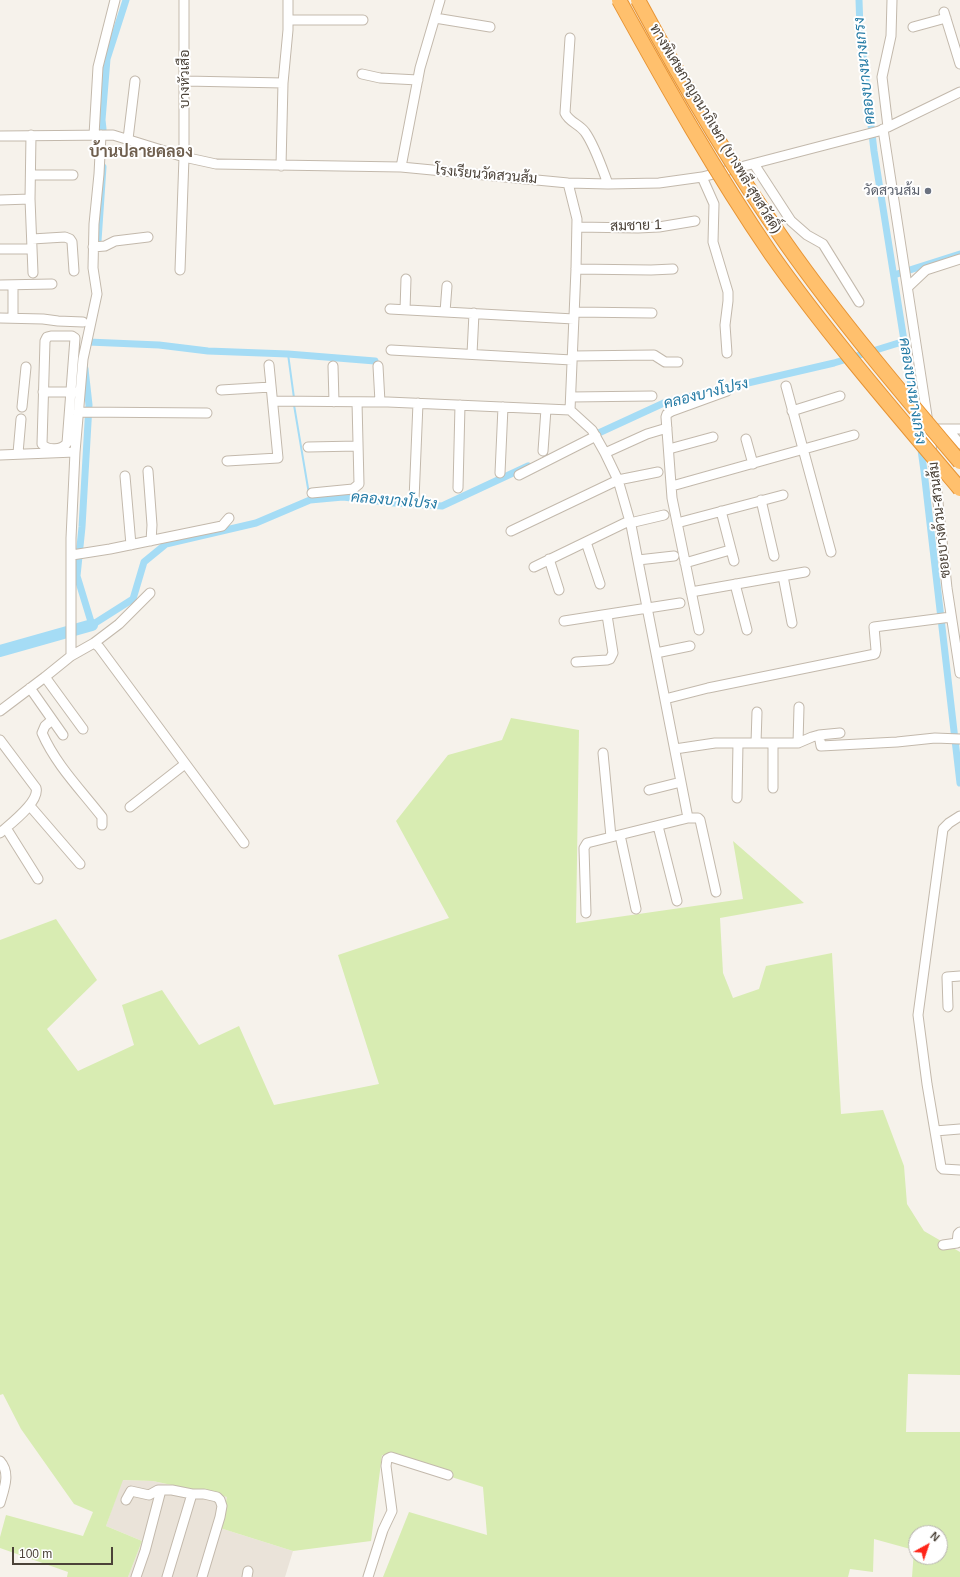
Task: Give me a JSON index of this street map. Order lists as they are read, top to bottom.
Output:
{
  "streets": {
    "highway": ["ทางพิเศษกาญจนาภิเษก (บางพลี-สุขสวัสดิ์)"],
    "street": [
      "บางหัวเสือ",
      "โรงเรียนวัดสวนส้ม",
      "สมชาย 1",
      "ซอยบางด้วน-สวนส้ม"
    ]
  },
  "crossings": [
    ["บางหัวเสือ", "โรงเรียนวัดสวนส้ม"],
    ["โรงเรียนวัดสวนส้ม", "ซอยบางด้วน-สวนส้ม"]
  ],
  "districts": ["บ้านปลายคลอง"],
  "water": ["คลองบางนางเกรง", "คลองบางโปรง"],
  "places": ["วัดสวนส้ม"],
  "scale_bar": "100 m",
  "north": "top right"
}
